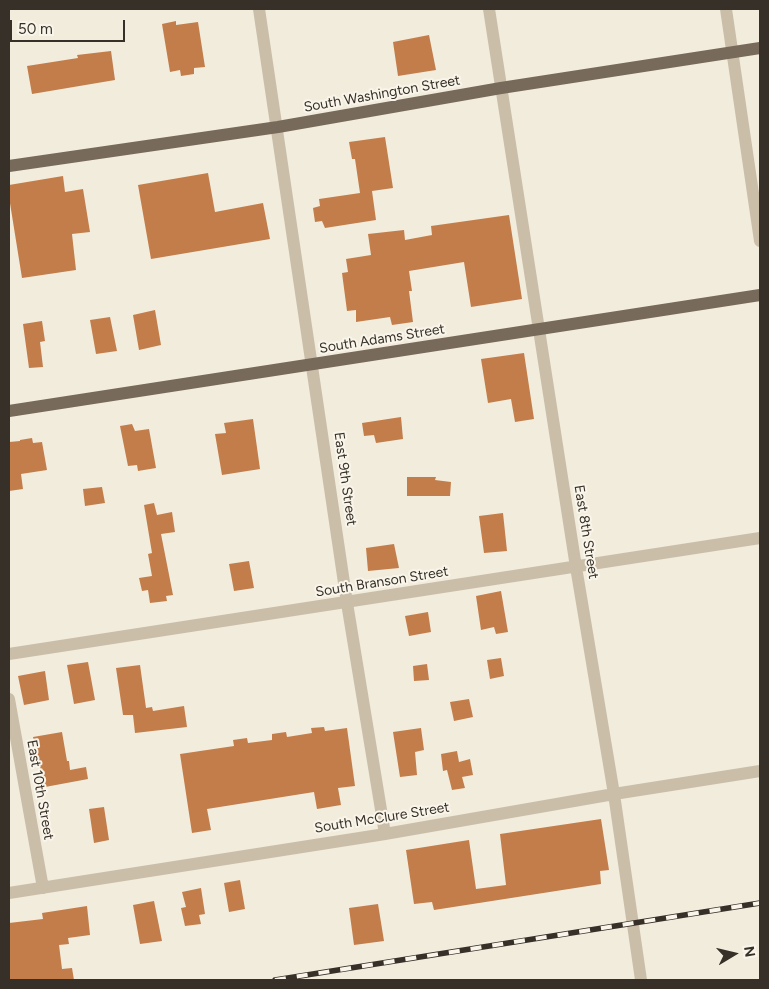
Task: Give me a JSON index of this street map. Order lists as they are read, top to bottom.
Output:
{
  "streets": {
    "main road": ["South Washington Street", "South Adams Street"],
    "street": [
      "East 9th Street",
      "East 8th Street",
      "South Branson Street",
      "East 10th Street",
      "South McClure Street"
    ]
  },
  "crossings": [
    ["South Washington Street", "East 9th Street"],
    ["South Washington Street", "East 8th Street"],
    ["South Adams Street", "East 9th Street"],
    ["South Adams Street", "East 8th Street"],
    ["East 9th Street", "South Branson Street"],
    ["East 9th Street", "South McClure Street"],
    ["East 8th Street", "South Branson Street"],
    ["East 8th Street", "South McClure Street"],
    ["East 10th Street", "South McClure Street"]
  ],
  "scale_bar": "50 m",
  "north": "right"
}
